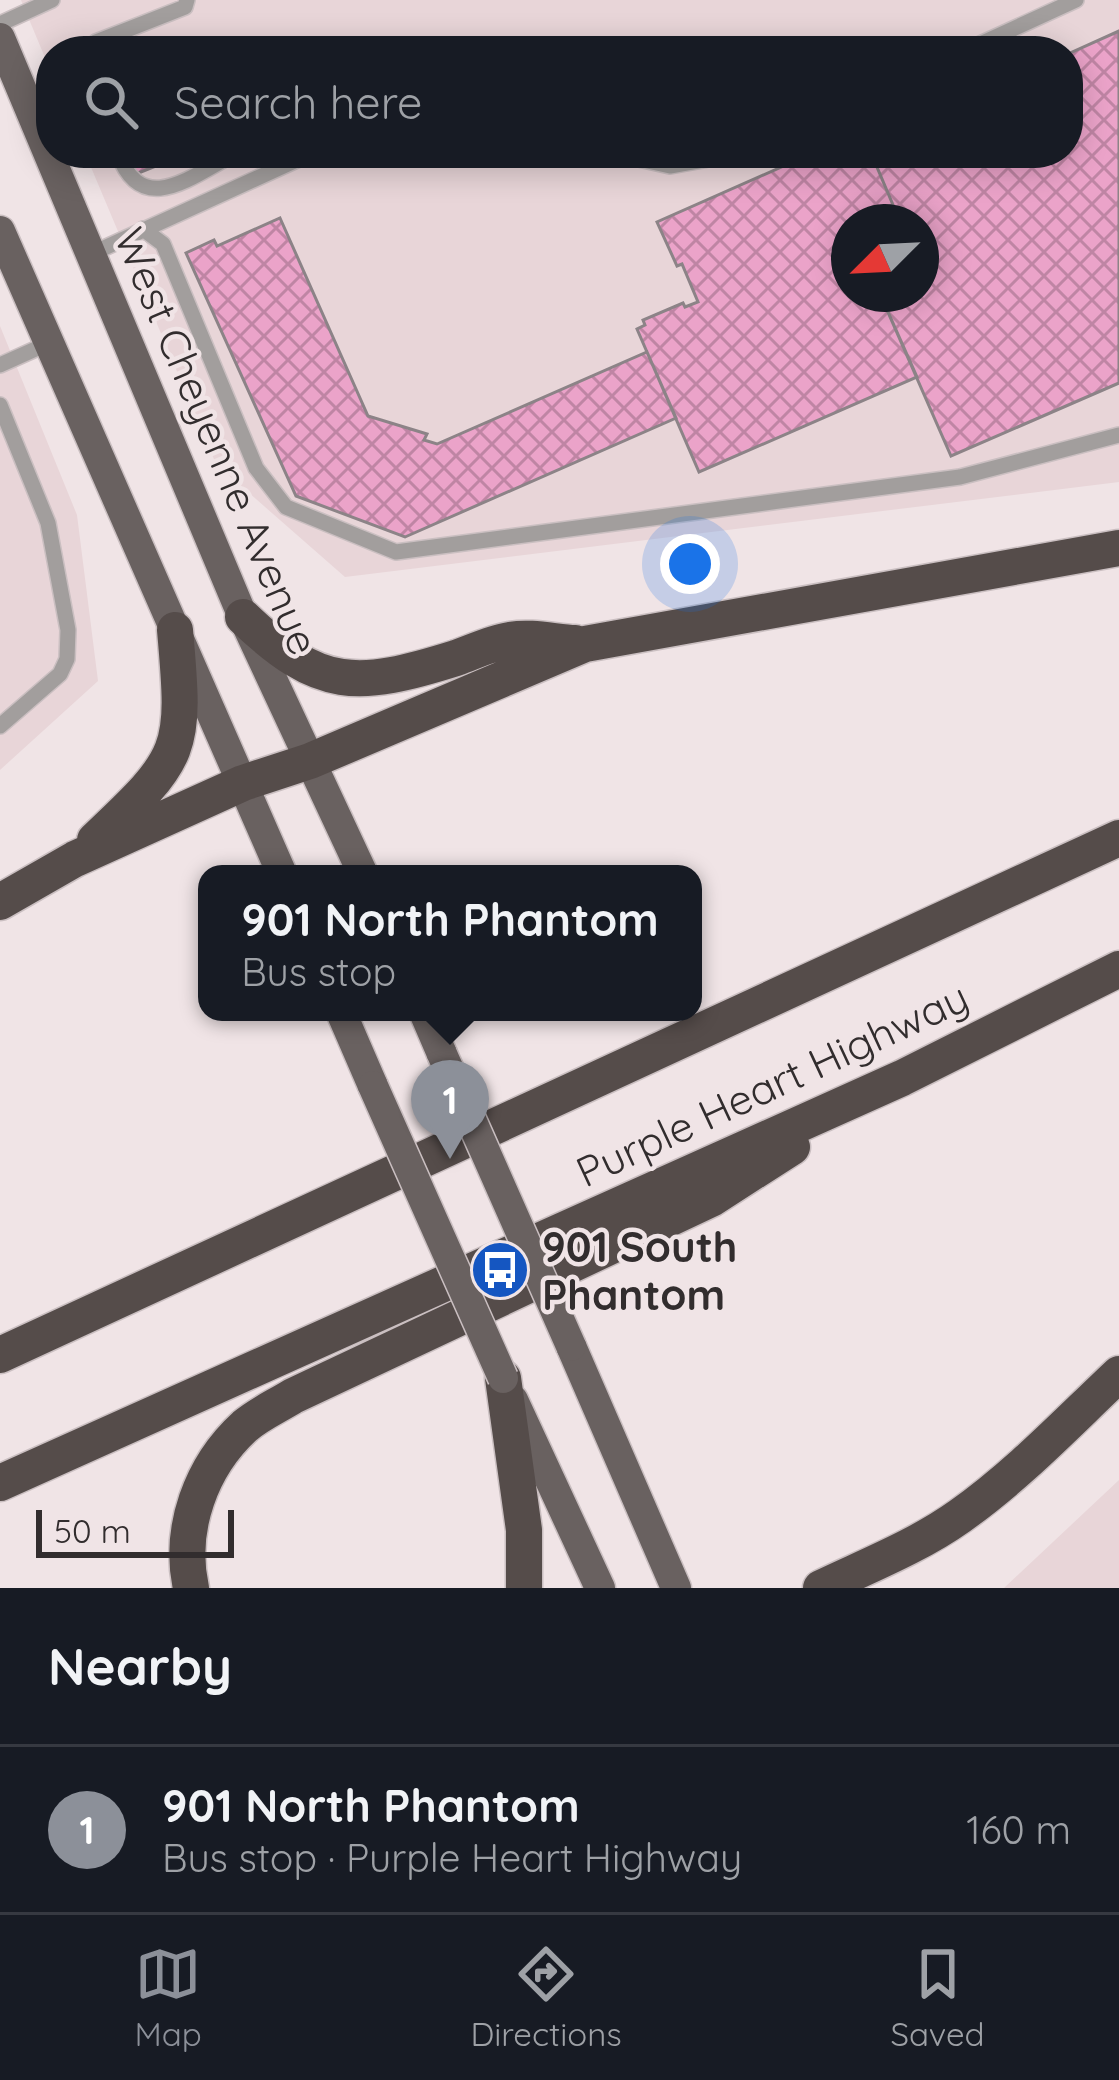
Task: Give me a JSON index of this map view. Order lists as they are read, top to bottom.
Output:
{
  "streets": {
    "highway": ["Purple Heart Highway"],
    "main road": ["West Cheyenne Avenue"]
  },
  "places": {
    "bus stop": ["901 South Phantom"]
  },
  "scale_bar": "50 m",
  "north": "bottom left",
  "page": {
    "search": "Search here",
    "popup": ["901 North Phantom", "Bus stop"],
    "pins": "1",
    "scale": "50 m",
    "heading": "Nearby",
    "list": [
      {
        "mark": "1",
        "name": "901 North Phantom",
        "note": "Bus stop · Purple Heart Highway",
        "value": "160 m"
      }
    ],
    "nav": ["Map", "Directions", "Saved"]
  }
}
